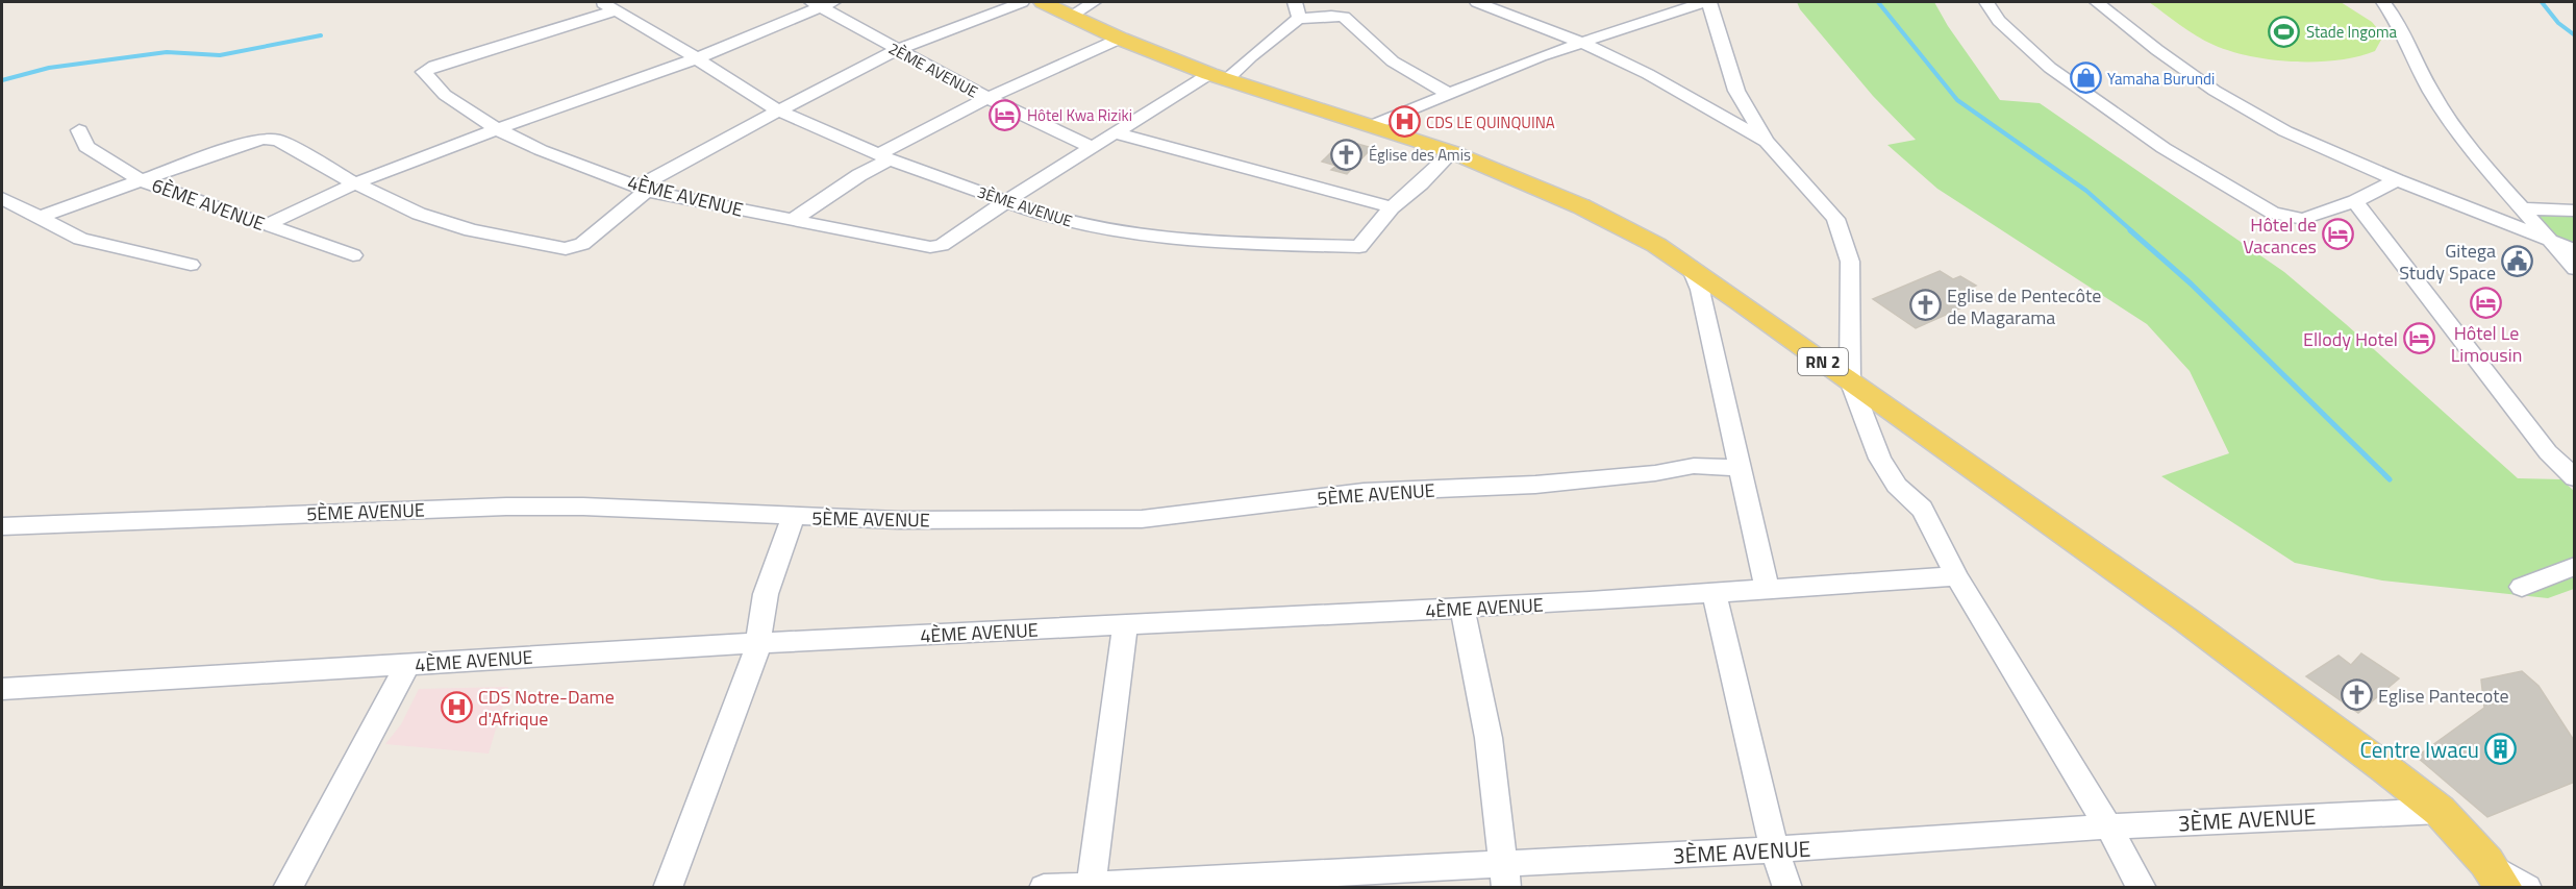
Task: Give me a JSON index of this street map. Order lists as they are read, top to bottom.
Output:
{
  "streets": {
    "main road": ["RN 2"],
    "street": [
      "2ÈME AVENUE",
      "4ÈME AVENUE",
      "6ÈME AVENUE",
      "3ÈME AVENUE",
      "5ÈME AVENUE"
    ]
  },
  "crossings": [
    ["4ÈME AVENUE", "3ÈME AVENUE"],
    ["3ÈME AVENUE", "RN 2"]
  ],
  "places": {
    "sports": ["Stade Ingoma"],
    "shop": ["Yamaha Burundi"],
    "hotel": [
      "Hôtel Kwa Riziki",
      "Hôtel de Vacances",
      "Hôtel Le Limousin",
      "Ellody Hotel"
    ],
    "hospital": ["CDS LE QUINQUINA", "CDS Notre-Dame d'Afrique"],
    "church": ["Église des Amis", "Eglise de Pentecôte de Magarama", "Eglise Pantecote"],
    "public building": ["Gitega Study Space"],
    "building": ["Centre Iwacu"]
  }
}
